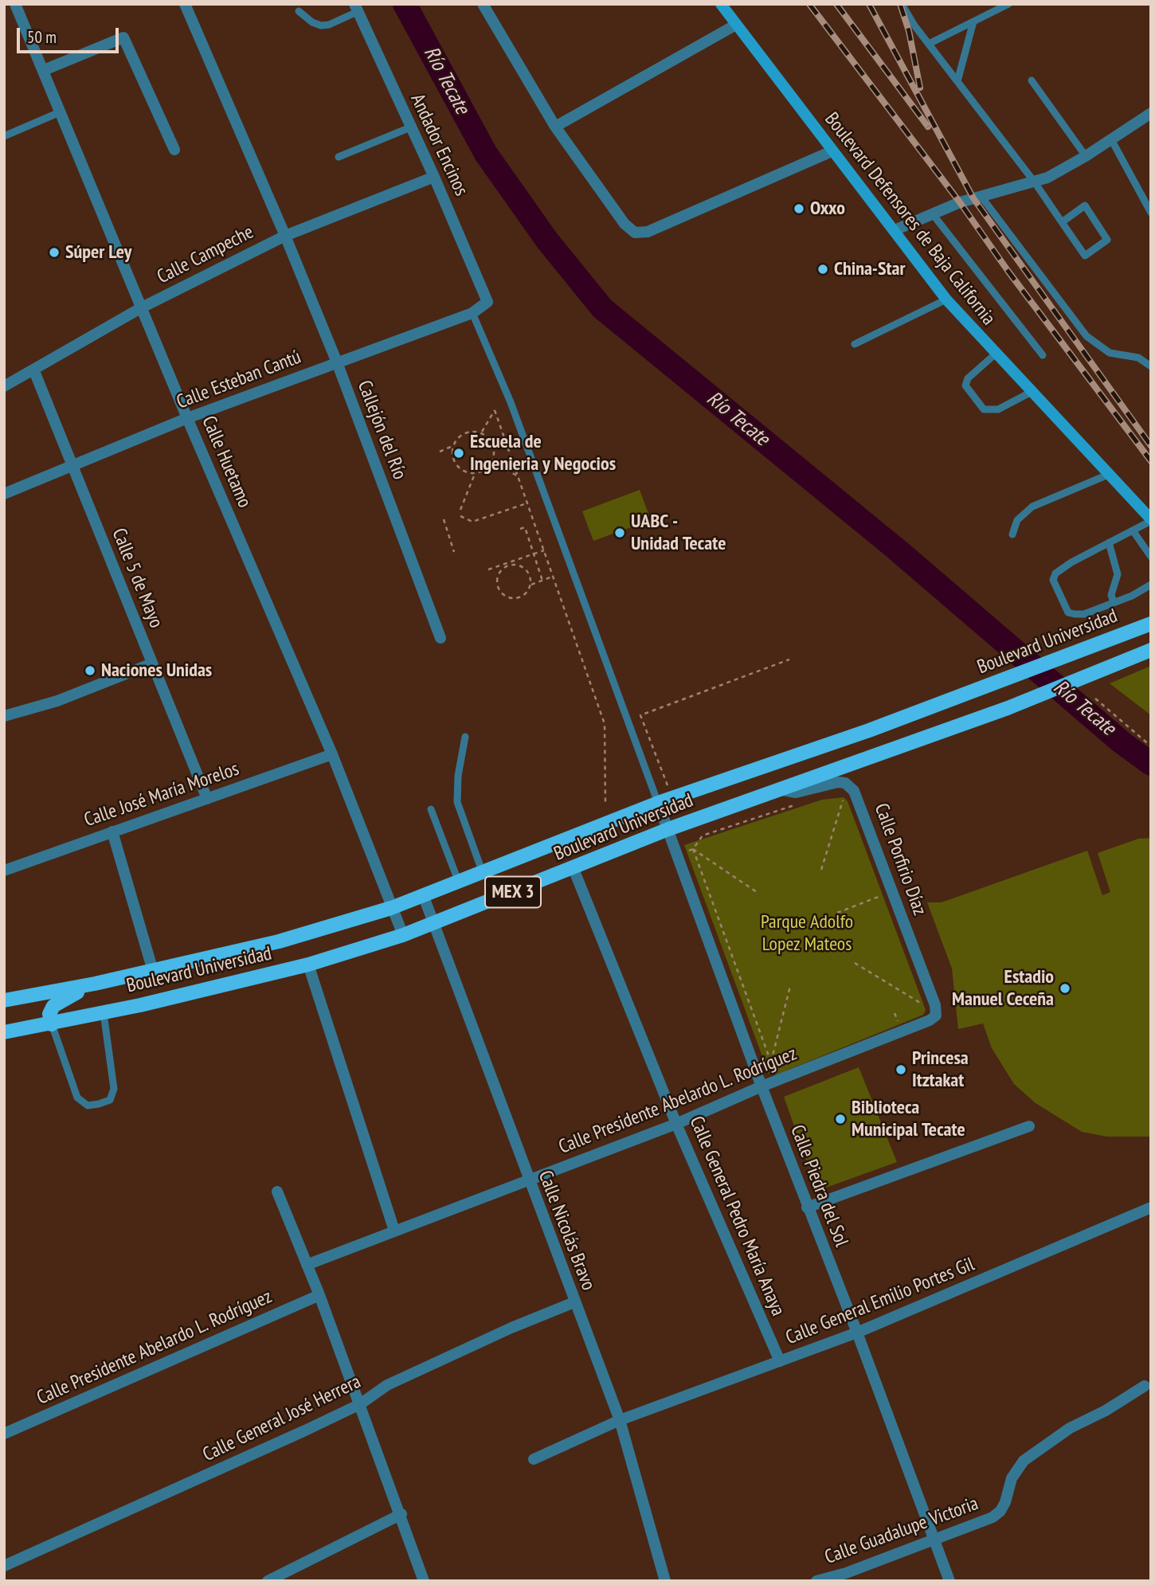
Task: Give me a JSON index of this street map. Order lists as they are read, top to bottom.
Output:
{
  "streets": {
    "main road": ["Boulevard Defensores de Baja California", "Boulevard Universidad", "MEX 3"],
    "street": [
      "Andador Encinos",
      "Calle Campeche",
      "Calle Esteban Cantú",
      "Callejón del Río",
      "Calle Huetamo",
      "Calle 5 de Mayo",
      "Calle José María Morelos",
      "Calle Porfirio Díaz",
      "Calle Presidente Abelardo L. Rodríguez",
      "Calle Piedra del Sol",
      "Calle General Pedro María Anaya",
      "Calle Nicolás Bravo",
      "Calle General Emilio Portes Gil",
      "Calle General José Herrera",
      "Calle Guadalupe Victoria"
    ]
  },
  "crossings": [
    ["Andador Encinos", "Calle Campeche"],
    ["Andador Encinos", "Calle Esteban Cantú"],
    ["Calle Campeche", "Callejón del Río"],
    ["Calle Campeche", "Calle Huetamo"],
    ["Calle Campeche", "Calle 5 de Mayo"],
    ["Calle Esteban Cantú", "Callejón del Río"],
    ["Calle Esteban Cantú", "Calle Huetamo"],
    ["Calle Esteban Cantú", "Calle 5 de Mayo"],
    ["Calle Huetamo", "Boulevard Universidad"],
    ["Calle Huetamo", "Calle José María Morelos"],
    ["Calle 5 de Mayo", "Calle José María Morelos"],
    ["Boulevard Universidad", "Calle Porfirio Díaz"],
    ["Boulevard Universidad", "Calle Piedra del Sol"],
    ["Boulevard Universidad", "Calle General Pedro María Anaya"],
    ["Boulevard Universidad", "Calle Nicolás Bravo"],
    ["Calle Porfirio Díaz", "Calle Presidente Abelardo L. Rodríguez"],
    ["Calle Presidente Abelardo L. Rodríguez", "Calle Piedra del Sol"],
    ["Calle Presidente Abelardo L. Rodríguez", "Calle General Pedro María Anaya"],
    ["Calle Presidente Abelardo L. Rodríguez", "Calle Nicolás Bravo"],
    ["Calle Piedra del Sol", "Calle General Emilio Portes Gil"],
    ["Calle Piedra del Sol", "Calle Guadalupe Victoria"],
    ["Calle General Pedro María Anaya", "Calle General Emilio Portes Gil"],
    ["Calle Nicolás Bravo", "Calle General Emilio Portes Gil"],
    ["Calle Nicolás Bravo", "Calle General José Herrera"]
  ],
  "water": ["Río Tecate"],
  "parks": ["Parque Adolfo Lopez Mateos"],
  "places": [
    "Oxxo",
    "Súper Ley",
    "China-Star",
    "Escuela de Ingenieria y Negocios",
    "UABC - Unidad Tecate",
    "Naciones Unidas",
    "Estadio Manuel Ceceña",
    "Princesa Itztakat",
    "Biblioteca Municipal Tecate"
  ],
  "scale_bar": "50 m"
}
